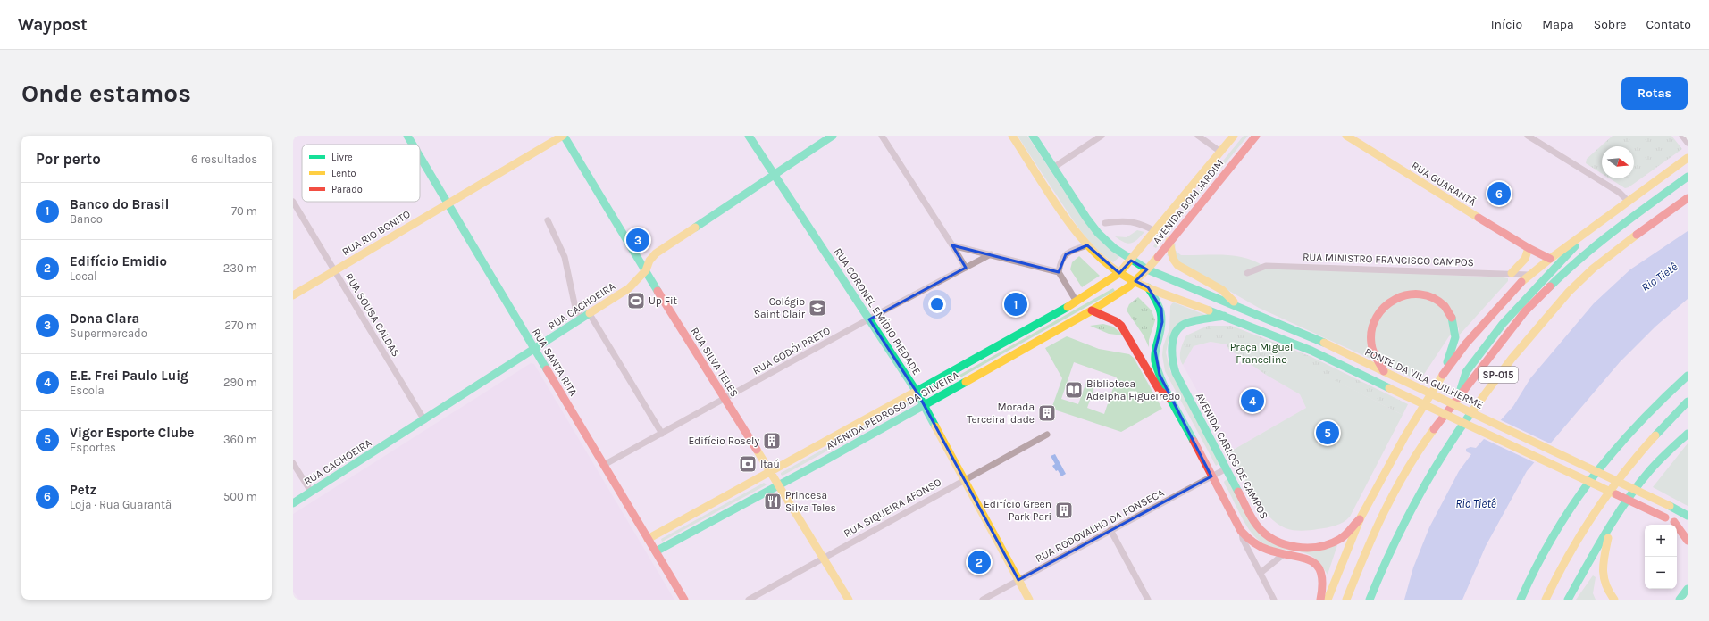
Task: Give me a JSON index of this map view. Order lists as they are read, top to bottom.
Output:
{
  "streets": {
    "main road": [
      "RUA GUARANTÃ",
      "AVENIDA BOM JARDIM",
      "RUA RIO BONITO",
      "RUA CACHOEIRA",
      "RUA CORONEL EMÍDIO PIEDADE",
      "RUA SANTA RITA",
      "RUA SILVA TELES",
      "SP-015",
      "PONTE DA VILA GUILHERME",
      "AVENIDA PEDROSO DA SILVEIRA",
      "AVENIDA CARLOS DE CAMPOS"
    ],
    "street": [
      "RUA MINISTRO FRANCISCO CAMPOS",
      "RUA SOUSA CALDAS",
      "RUA GODÓI PRETO",
      "RUA SIQUEIRA AFONSO",
      "RUA RODOVALHO DA FONSECA"
    ]
  },
  "crossings": [
    ["AVENIDA BOM JARDIM", "PONTE DA VILA GUILHERME"],
    ["AVENIDA BOM JARDIM", "AVENIDA PEDROSO DA SILVEIRA"],
    ["RUA RIO BONITO", "RUA SOUSA CALDAS"],
    ["RUA RIO BONITO", "RUA SANTA RITA"],
    ["RUA RIO BONITO", "RUA SILVA TELES"],
    ["RUA CACHOEIRA", "RUA CORONEL EMÍDIO PIEDADE"],
    ["RUA CACHOEIRA", "RUA SOUSA CALDAS"],
    ["RUA CACHOEIRA", "RUA SANTA RITA"],
    ["RUA CACHOEIRA", "RUA SILVA TELES"],
    ["RUA CORONEL EMÍDIO PIEDADE", "RUA GODÓI PRETO"],
    ["RUA CORONEL EMÍDIO PIEDADE", "AVENIDA PEDROSO DA SILVEIRA"],
    ["RUA CORONEL EMÍDIO PIEDADE", "RUA SIQUEIRA AFONSO"],
    ["RUA CORONEL EMÍDIO PIEDADE", "RUA RODOVALHO DA FONSECA"],
    ["RUA GODÓI PRETO", "RUA SANTA RITA"],
    ["RUA GODÓI PRETO", "RUA SILVA TELES"],
    ["RUA SANTA RITA", "AVENIDA PEDROSO DA SILVEIRA"],
    ["RUA SILVA TELES", "AVENIDA PEDROSO DA SILVEIRA"],
    ["RUA SILVA TELES", "RUA SIQUEIRA AFONSO"],
    ["AVENIDA CARLOS DE CAMPOS", "RUA RODOVALHO DA FONSECA"]
  ],
  "water": ["Rio Tietê"],
  "parks": ["Praça Miguel Francelino"],
  "places": {
    "sports": ["Up Fit"],
    "school or university": ["Colégio Saint Clair"],
    "library": ["Biblioteca Adelpha Figueiredo"],
    "building": ["Morada Terceira Idade", "Edifício Rosely", "Edifício Green Park Pari"],
    "bank": ["Itaú"],
    "restaurant": ["Princesa Silva Teles"]
  },
  "legend": ["Livre", "Lento", "Parado"],
  "north": "right",
  "page": {
    "header": "Waypost",
    "nav": [
      "Início",
      "Mapa",
      "Sobre",
      "Contato"
    ],
    "buttons": "Rotas",
    "title": "Onde estamos",
    "heading": ["Por perto", "6 resultados"],
    "pins": [
      "6",
      "3",
      "1",
      "4",
      "5",
      "2"
    ],
    "list": [
      {
        "mark": "1",
        "name": "Banco do Brasil",
        "note": "Banco",
        "value": "70 m"
      },
      {
        "mark": "2",
        "name": "Edifício Emidio",
        "note": "Local",
        "value": "230 m"
      },
      {
        "mark": "3",
        "name": "Dona Clara",
        "note": "Supermercado",
        "value": "270 m"
      },
      {
        "mark": "4",
        "name": "E.E. Frei Paulo Luig",
        "note": "Escola",
        "value": "290 m"
      },
      {
        "mark": "5",
        "name": "Vigor Esporte Clube",
        "note": "Esportes",
        "value": "360 m"
      },
      {
        "mark": "6",
        "name": "Petz",
        "note": "Loja · Rua Guarantã",
        "value": "500 m"
      }
    ],
    "map_buttons": ["+", "−"]
  }
}
